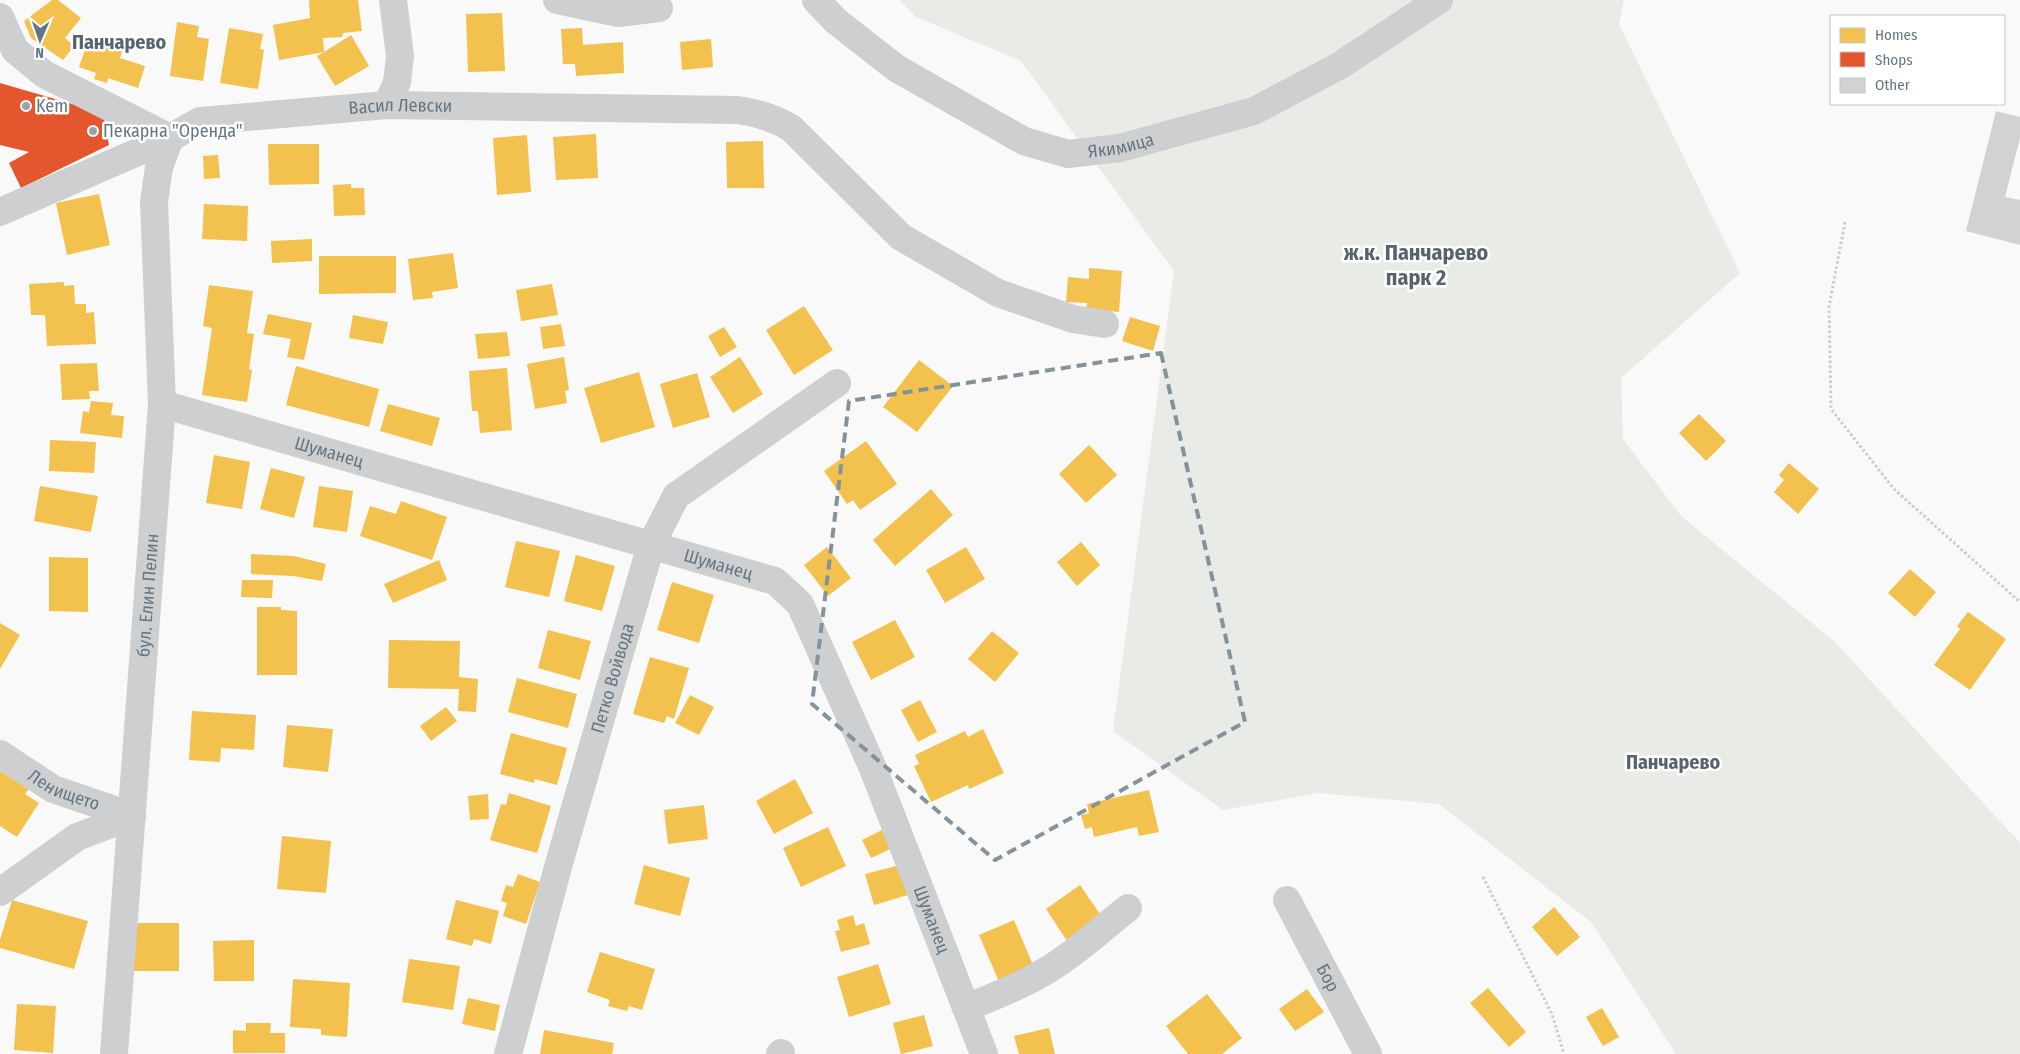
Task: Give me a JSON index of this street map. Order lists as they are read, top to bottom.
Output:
{
  "streets": {
    "street": [
      "Васил Левски",
      "Якимица",
      "Шуманец",
      "бул. Елин Пелин",
      "Петко Войвода",
      "Ленището",
      "Бор"
    ]
  },
  "crossings": [
    ["Васил Левски", "бул. Елин Пелин"],
    ["Шуманец", "бул. Елин Пелин"],
    ["Шуманец", "Петко Войвода"],
    ["бул. Елин Пелин", "Ленището"]
  ],
  "districts": ["Панчарево", "ж.к. Панчарево парк 2", "Панчарево"],
  "places": ["Kem", "Пекарна \"Оренда\""],
  "legend": ["Homes", "Shops", "Other"],
  "north": "bottom"
}
